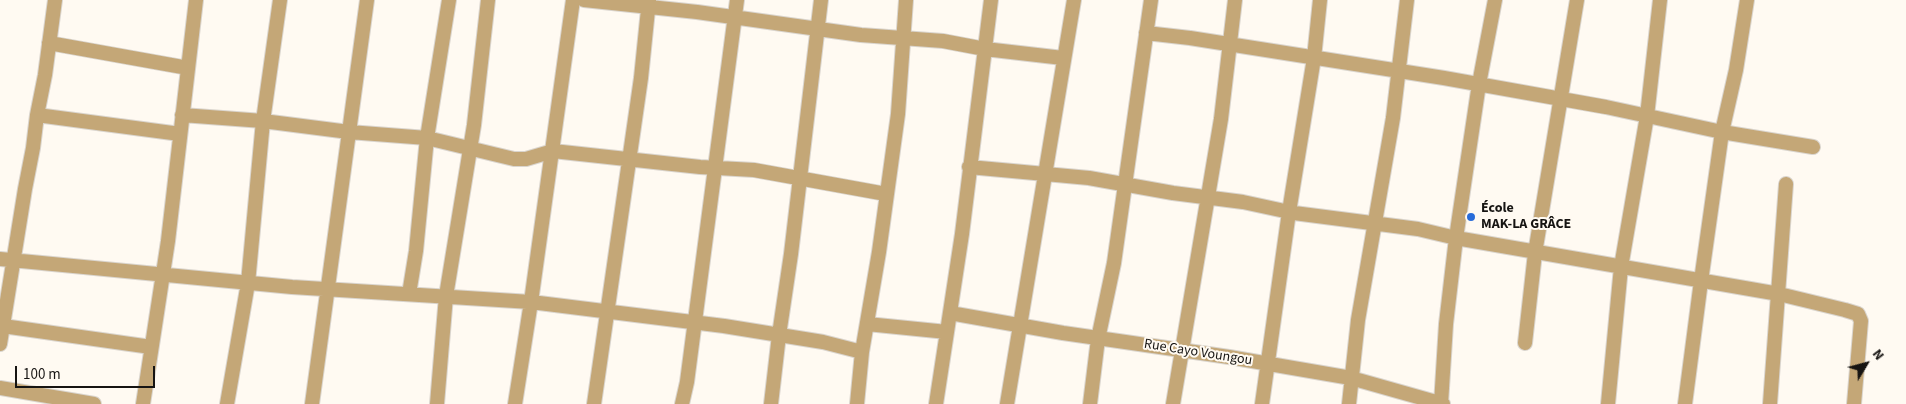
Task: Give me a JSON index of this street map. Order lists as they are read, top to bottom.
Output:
{
  "streets": {
    "street": ["Rue Cayo Voungou"]
  },
  "places": ["École MAK-LA GRÂCE"],
  "scale_bar": "100 m",
  "north": "top right"
}
